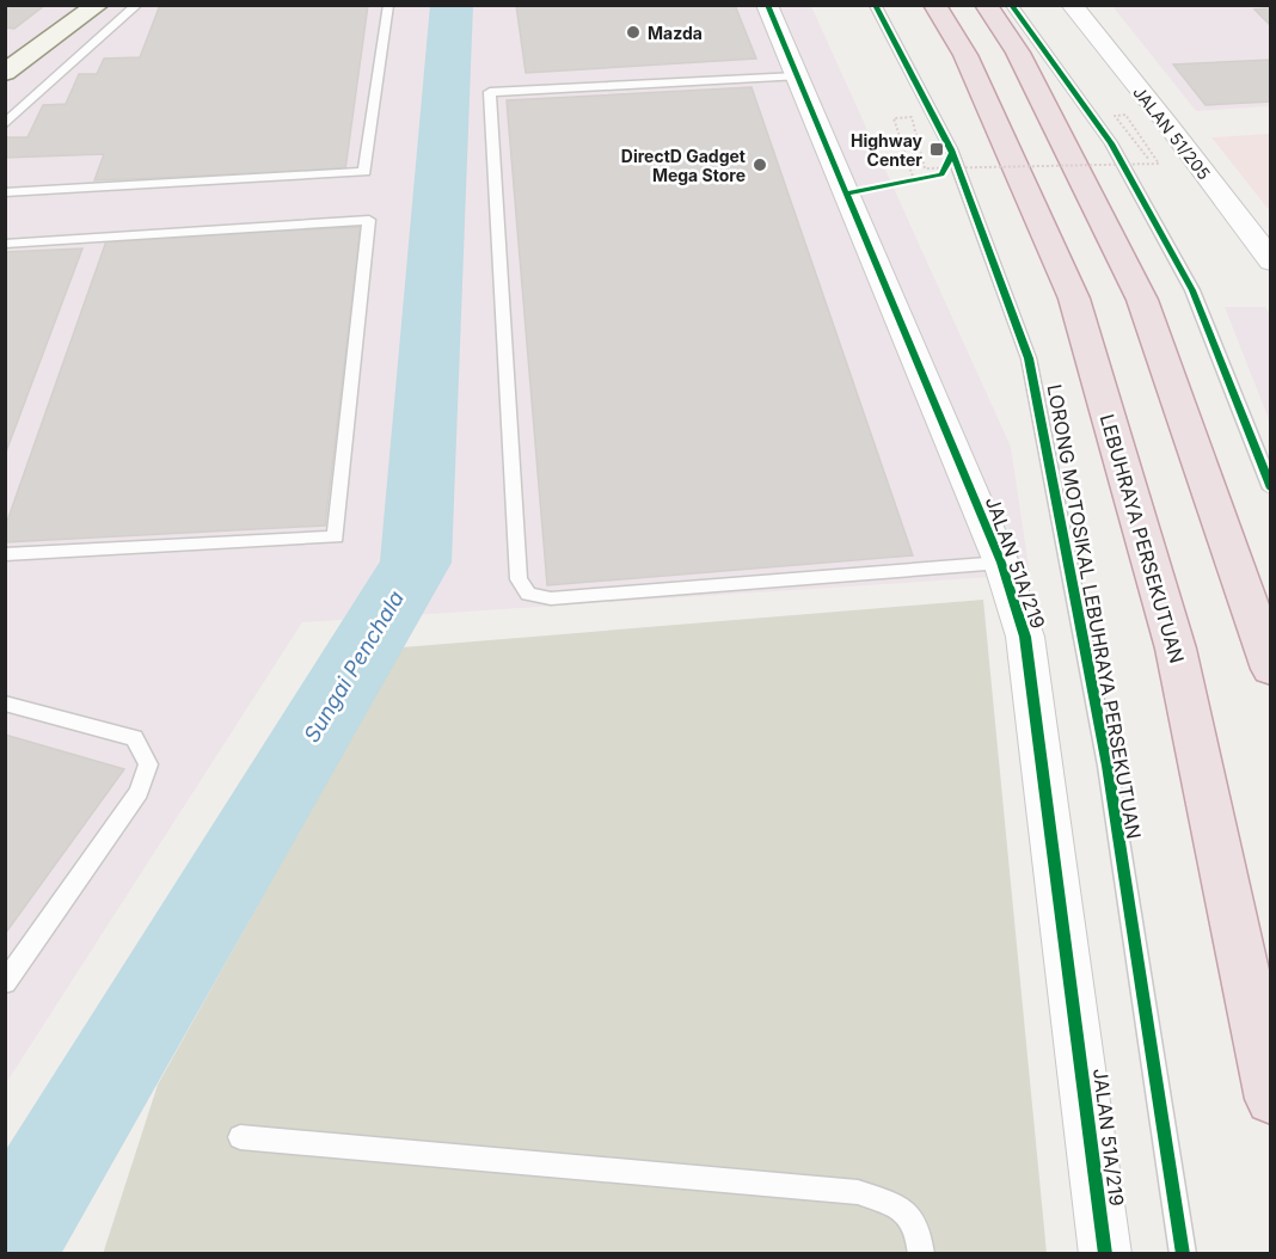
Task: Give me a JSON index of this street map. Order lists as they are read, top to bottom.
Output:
{
  "streets": {
    "highway": ["LEBUHRAYA PERSEKUTUAN"],
    "street": ["JALAN 51/205", "JALAN 51A/219"],
    "lane": ["LORONG MOTOSIKAL LEBUHRAYA PERSEKUTUAN"]
  },
  "water": ["Sungai Penchala"],
  "places": {
    "other": ["Mazda", "DirectD Gadget Mega Store"],
    "transit": ["Highway Center"]
  }
}
